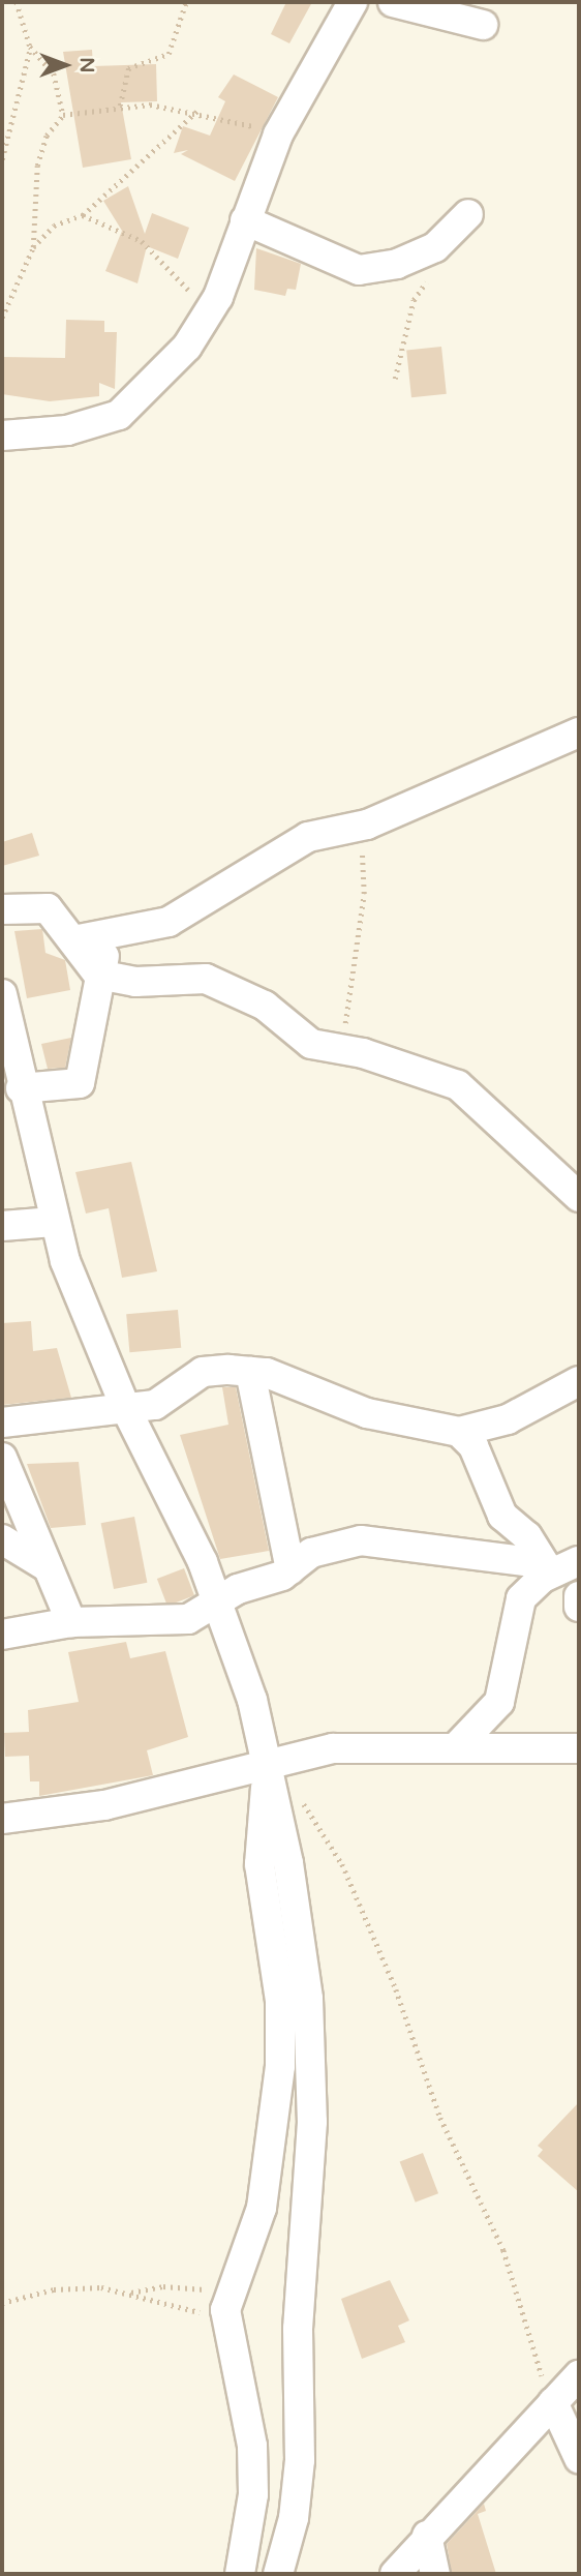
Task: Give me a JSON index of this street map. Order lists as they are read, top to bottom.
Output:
{
  "north": "right"
}
